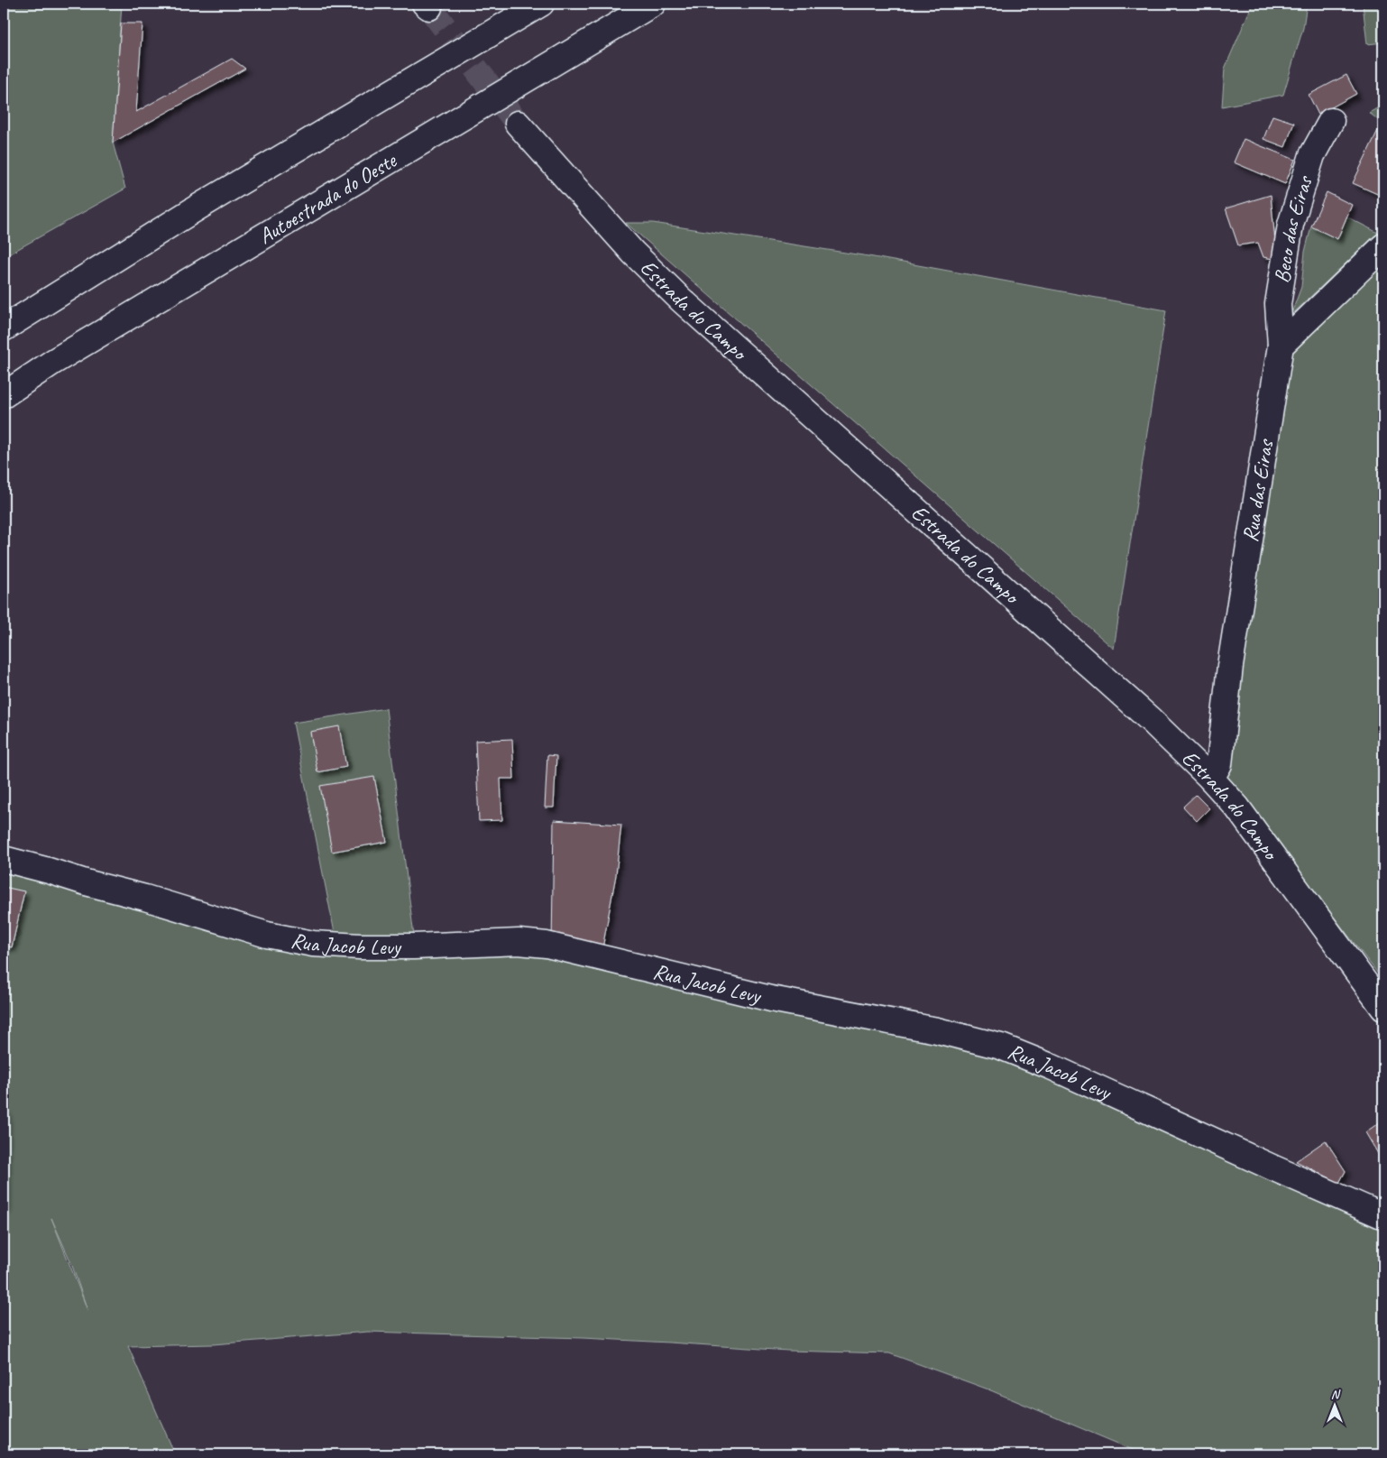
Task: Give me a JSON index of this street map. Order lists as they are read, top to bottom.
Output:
{
  "streets": {
    "main road": [
      "Autoestrada do Oeste",
      "Beco das Eiras",
      "Estrada do Campo",
      "Rua das Eiras",
      "Rua Jacob Levy"
    ]
  },
  "crossings": [
    ["Beco das Eiras", "Rua das Eiras"],
    ["Estrada do Campo", "Rua das Eiras"]
  ],
  "north": "top"
}
